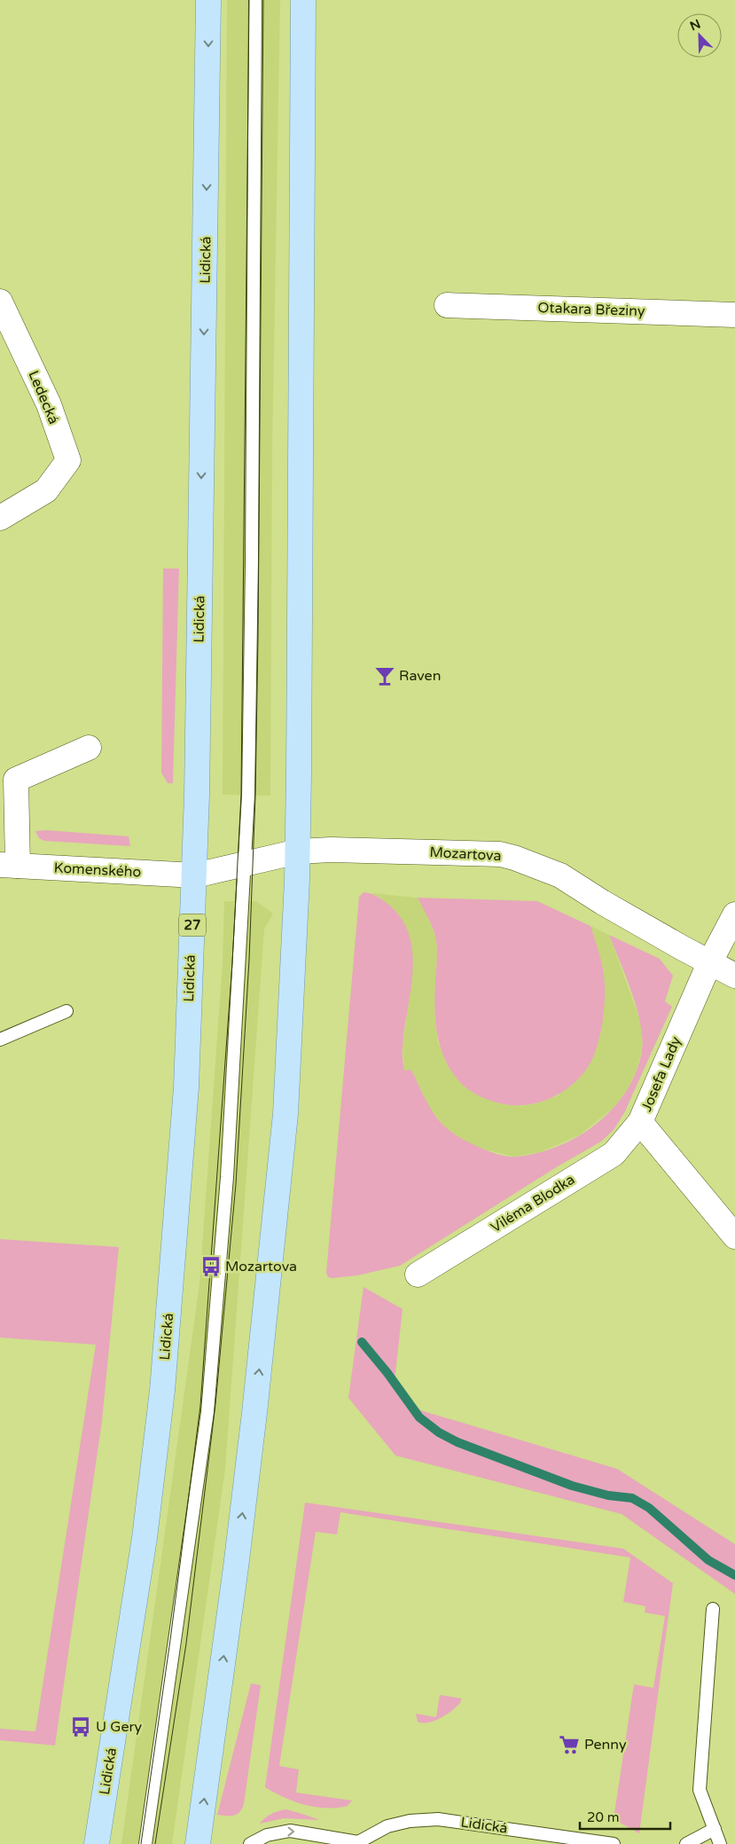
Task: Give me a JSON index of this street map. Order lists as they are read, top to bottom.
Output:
{
  "streets": {
    "main road": ["Lidická", "27"],
    "street": [
      "Otakara Březiny",
      "Ledecká",
      "Mozartova",
      "Komenského",
      "Josefa Lady",
      "Viléma Blodka"
    ]
  },
  "crossings": [
    ["Lidická", "Mozartova"],
    ["Lidická", "Komenského"],
    ["Mozartova", "Komenského"],
    ["Mozartova", "Josefa Lady"],
    ["Josefa Lady", "Viléma Blodka"]
  ],
  "places": {
    "bar": ["Raven"],
    "bus stop": ["Mozartova", "U Gery"],
    "supermarket": ["Penny"]
  },
  "scale_bar": "20 m",
  "north": "top left"
}
